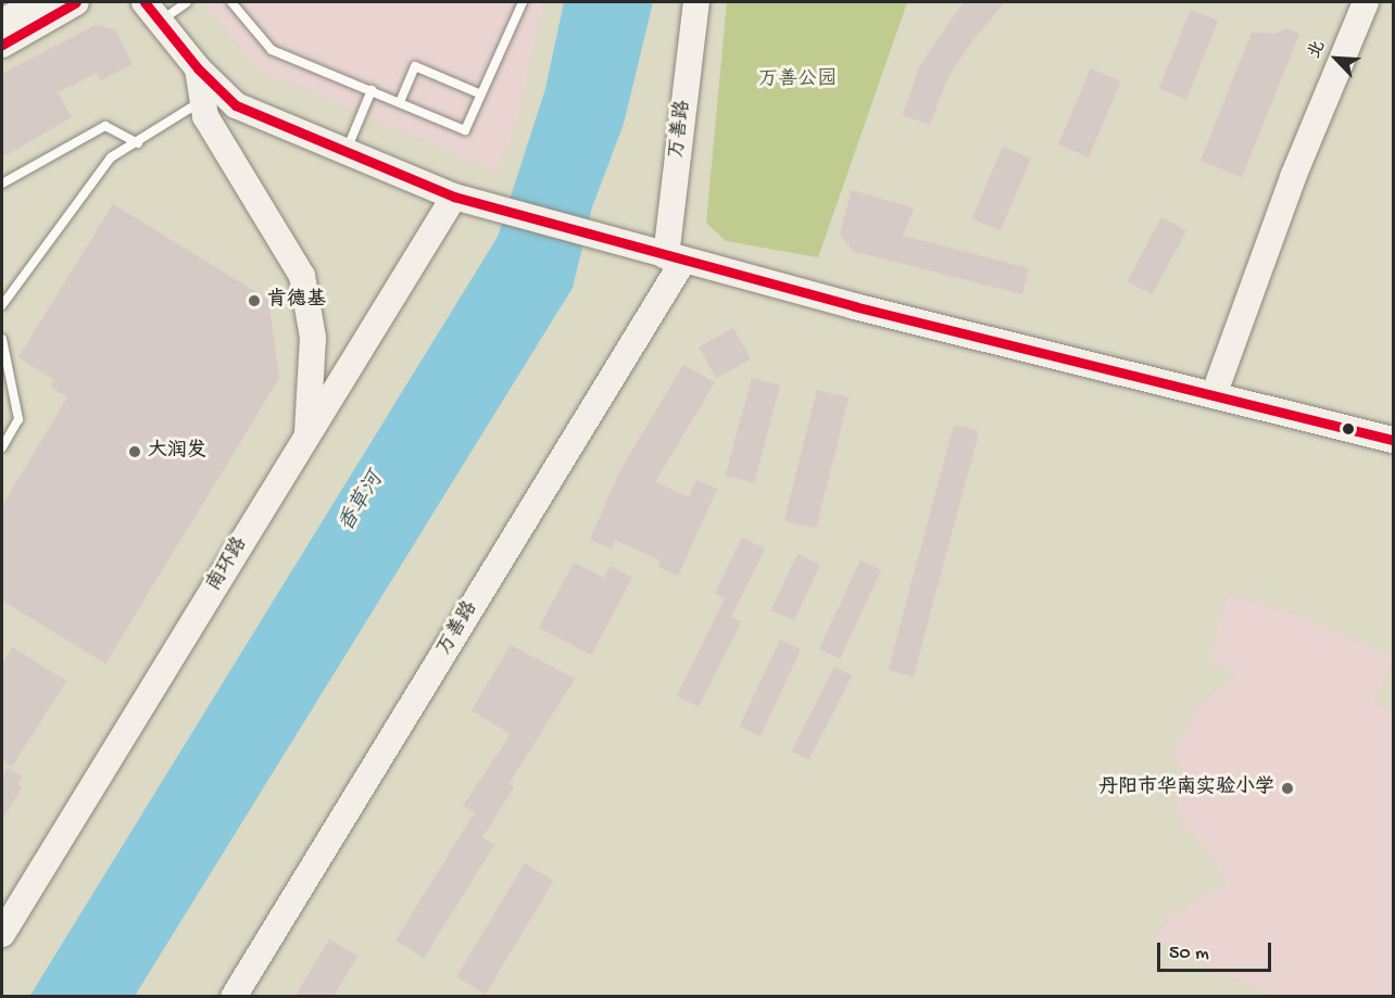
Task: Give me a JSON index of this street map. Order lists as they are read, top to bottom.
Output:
{
  "streets": {
    "main road": ["万善路", "南环路"]
  },
  "water": ["香草河"],
  "parks": ["万善公园"],
  "places": ["肯德基", "大润发", "丹阳市华南实验小学"],
  "scale_bar": "50 m",
  "north": "top left"
}
